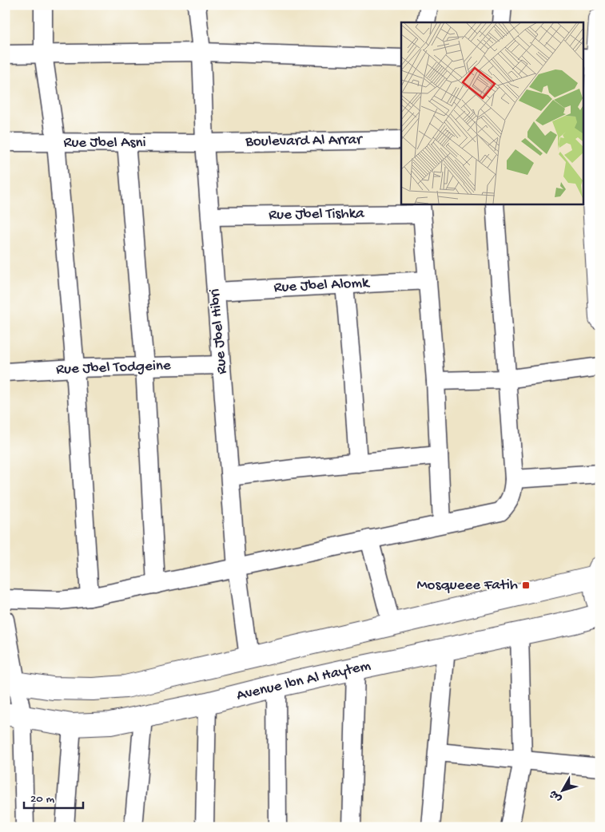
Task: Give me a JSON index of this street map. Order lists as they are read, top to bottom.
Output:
{
  "streets": {
    "street": [
      "Boulevard Al Arrar",
      "Rue Jbel Asni",
      "Rue Jbel Tishka",
      "Rue Jbel Alomk",
      "Rue Jbel Hibri",
      "Rue Jbel Todgeine",
      "Avenue Ibn Al Haytem"
    ]
  },
  "crossings": [
    ["Boulevard Al Arrar", "Rue Jbel Asni"],
    ["Boulevard Al Arrar", "Rue Jbel Hibri"],
    ["Rue Jbel Asni", "Rue Jbel Hibri"],
    ["Rue Jbel Tishka", "Rue Jbel Hibri"],
    ["Rue Jbel Alomk", "Rue Jbel Hibri"],
    ["Rue Jbel Hibri", "Rue Jbel Todgeine"]
  ],
  "places": {
    "transit": ["Mosqueee Fatih"]
  },
  "scale_bar": "20 m",
  "north": "bottom left"
}
